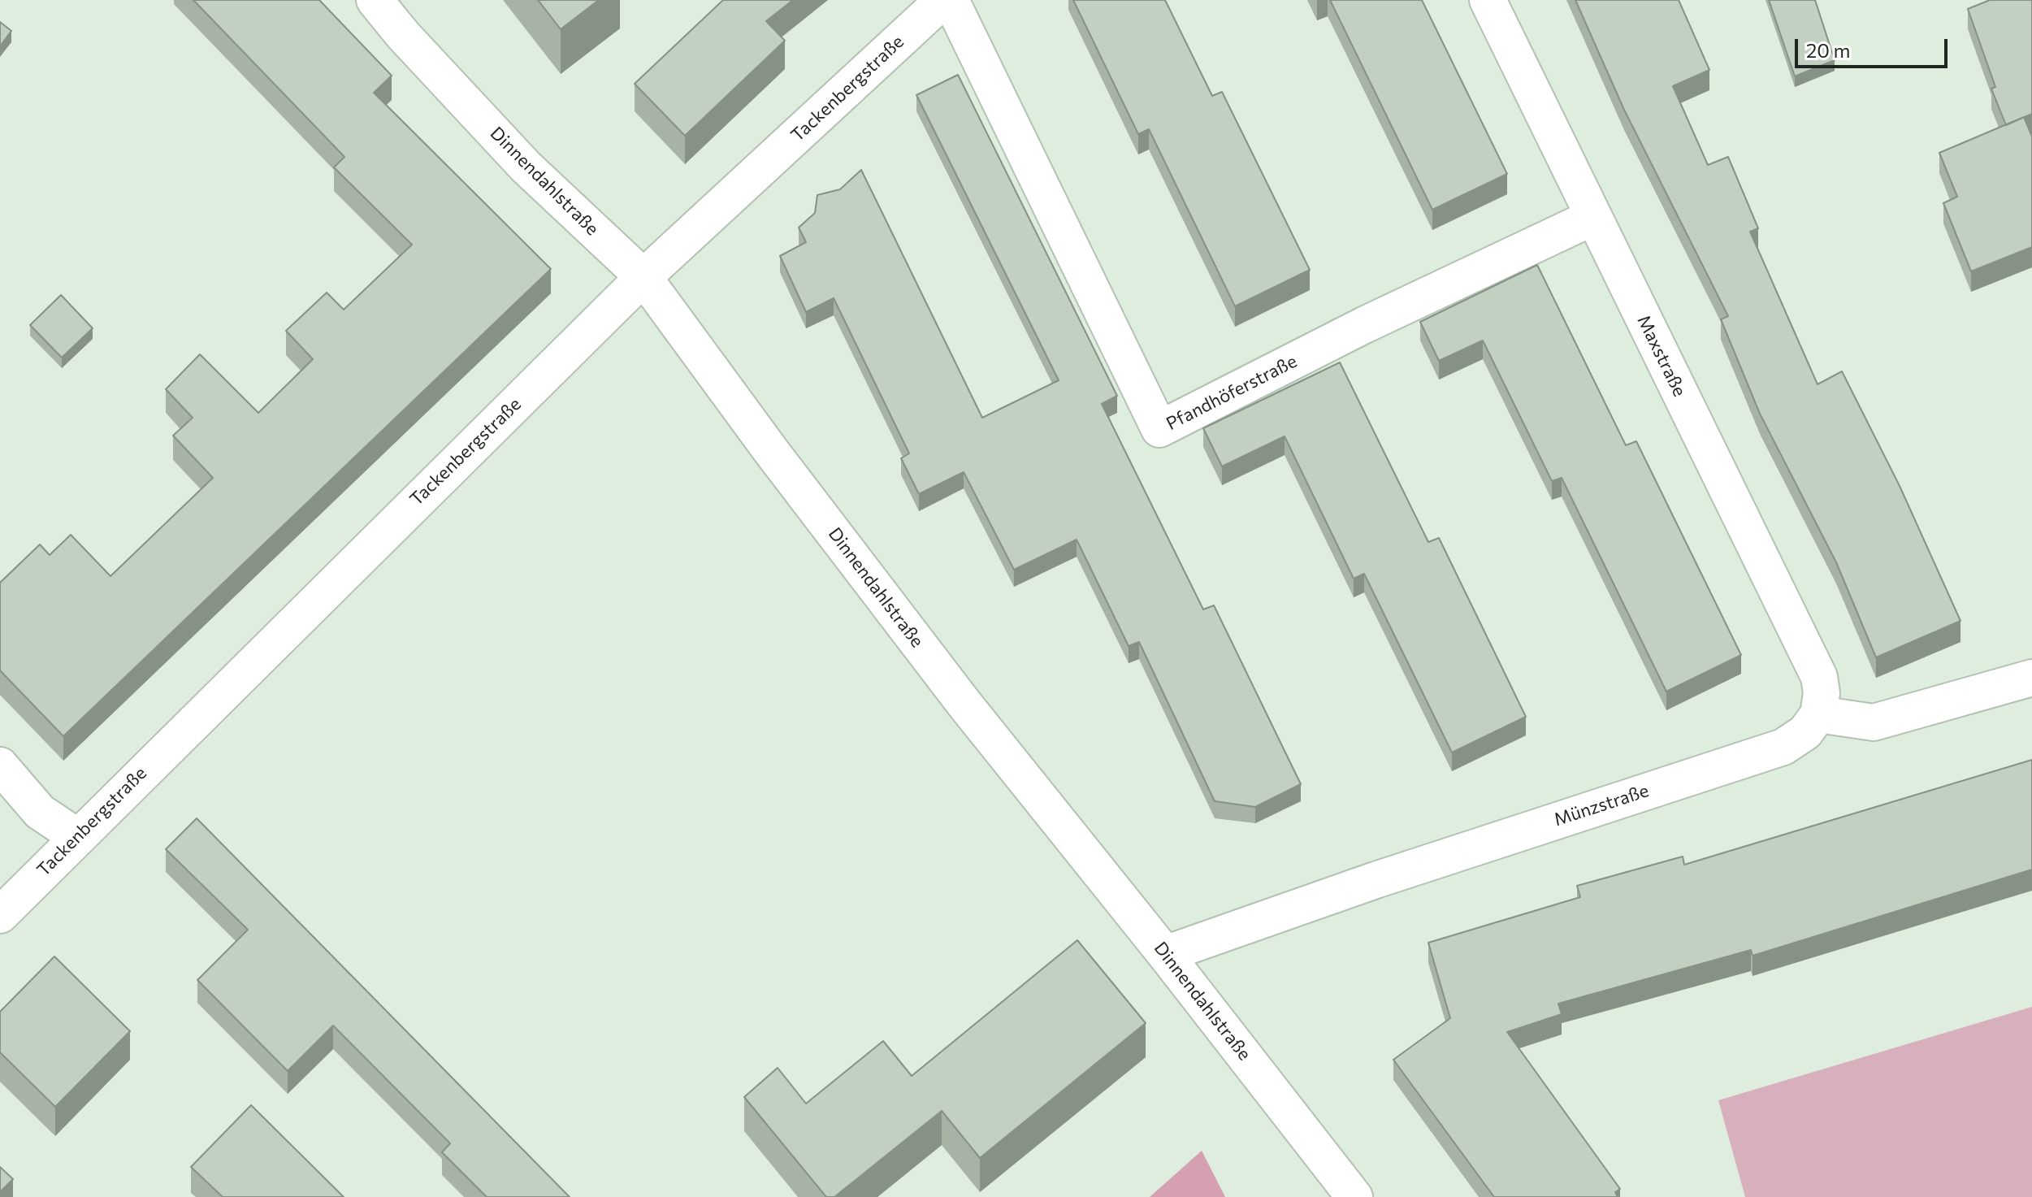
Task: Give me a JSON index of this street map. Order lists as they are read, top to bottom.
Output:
{
  "streets": {
    "street": [
      "Tackenbergstraße",
      "Dinnendahlstraße",
      "Maxstraße",
      "Pfandhöferstraße",
      "Münzstraße"
    ]
  },
  "crossings": [
    ["Tackenbergstraße", "Dinnendahlstraße"],
    ["Dinnendahlstraße", "Münzstraße"],
    ["Maxstraße", "Pfandhöferstraße"],
    ["Maxstraße", "Münzstraße"]
  ],
  "scale_bar": "20 m"
}
